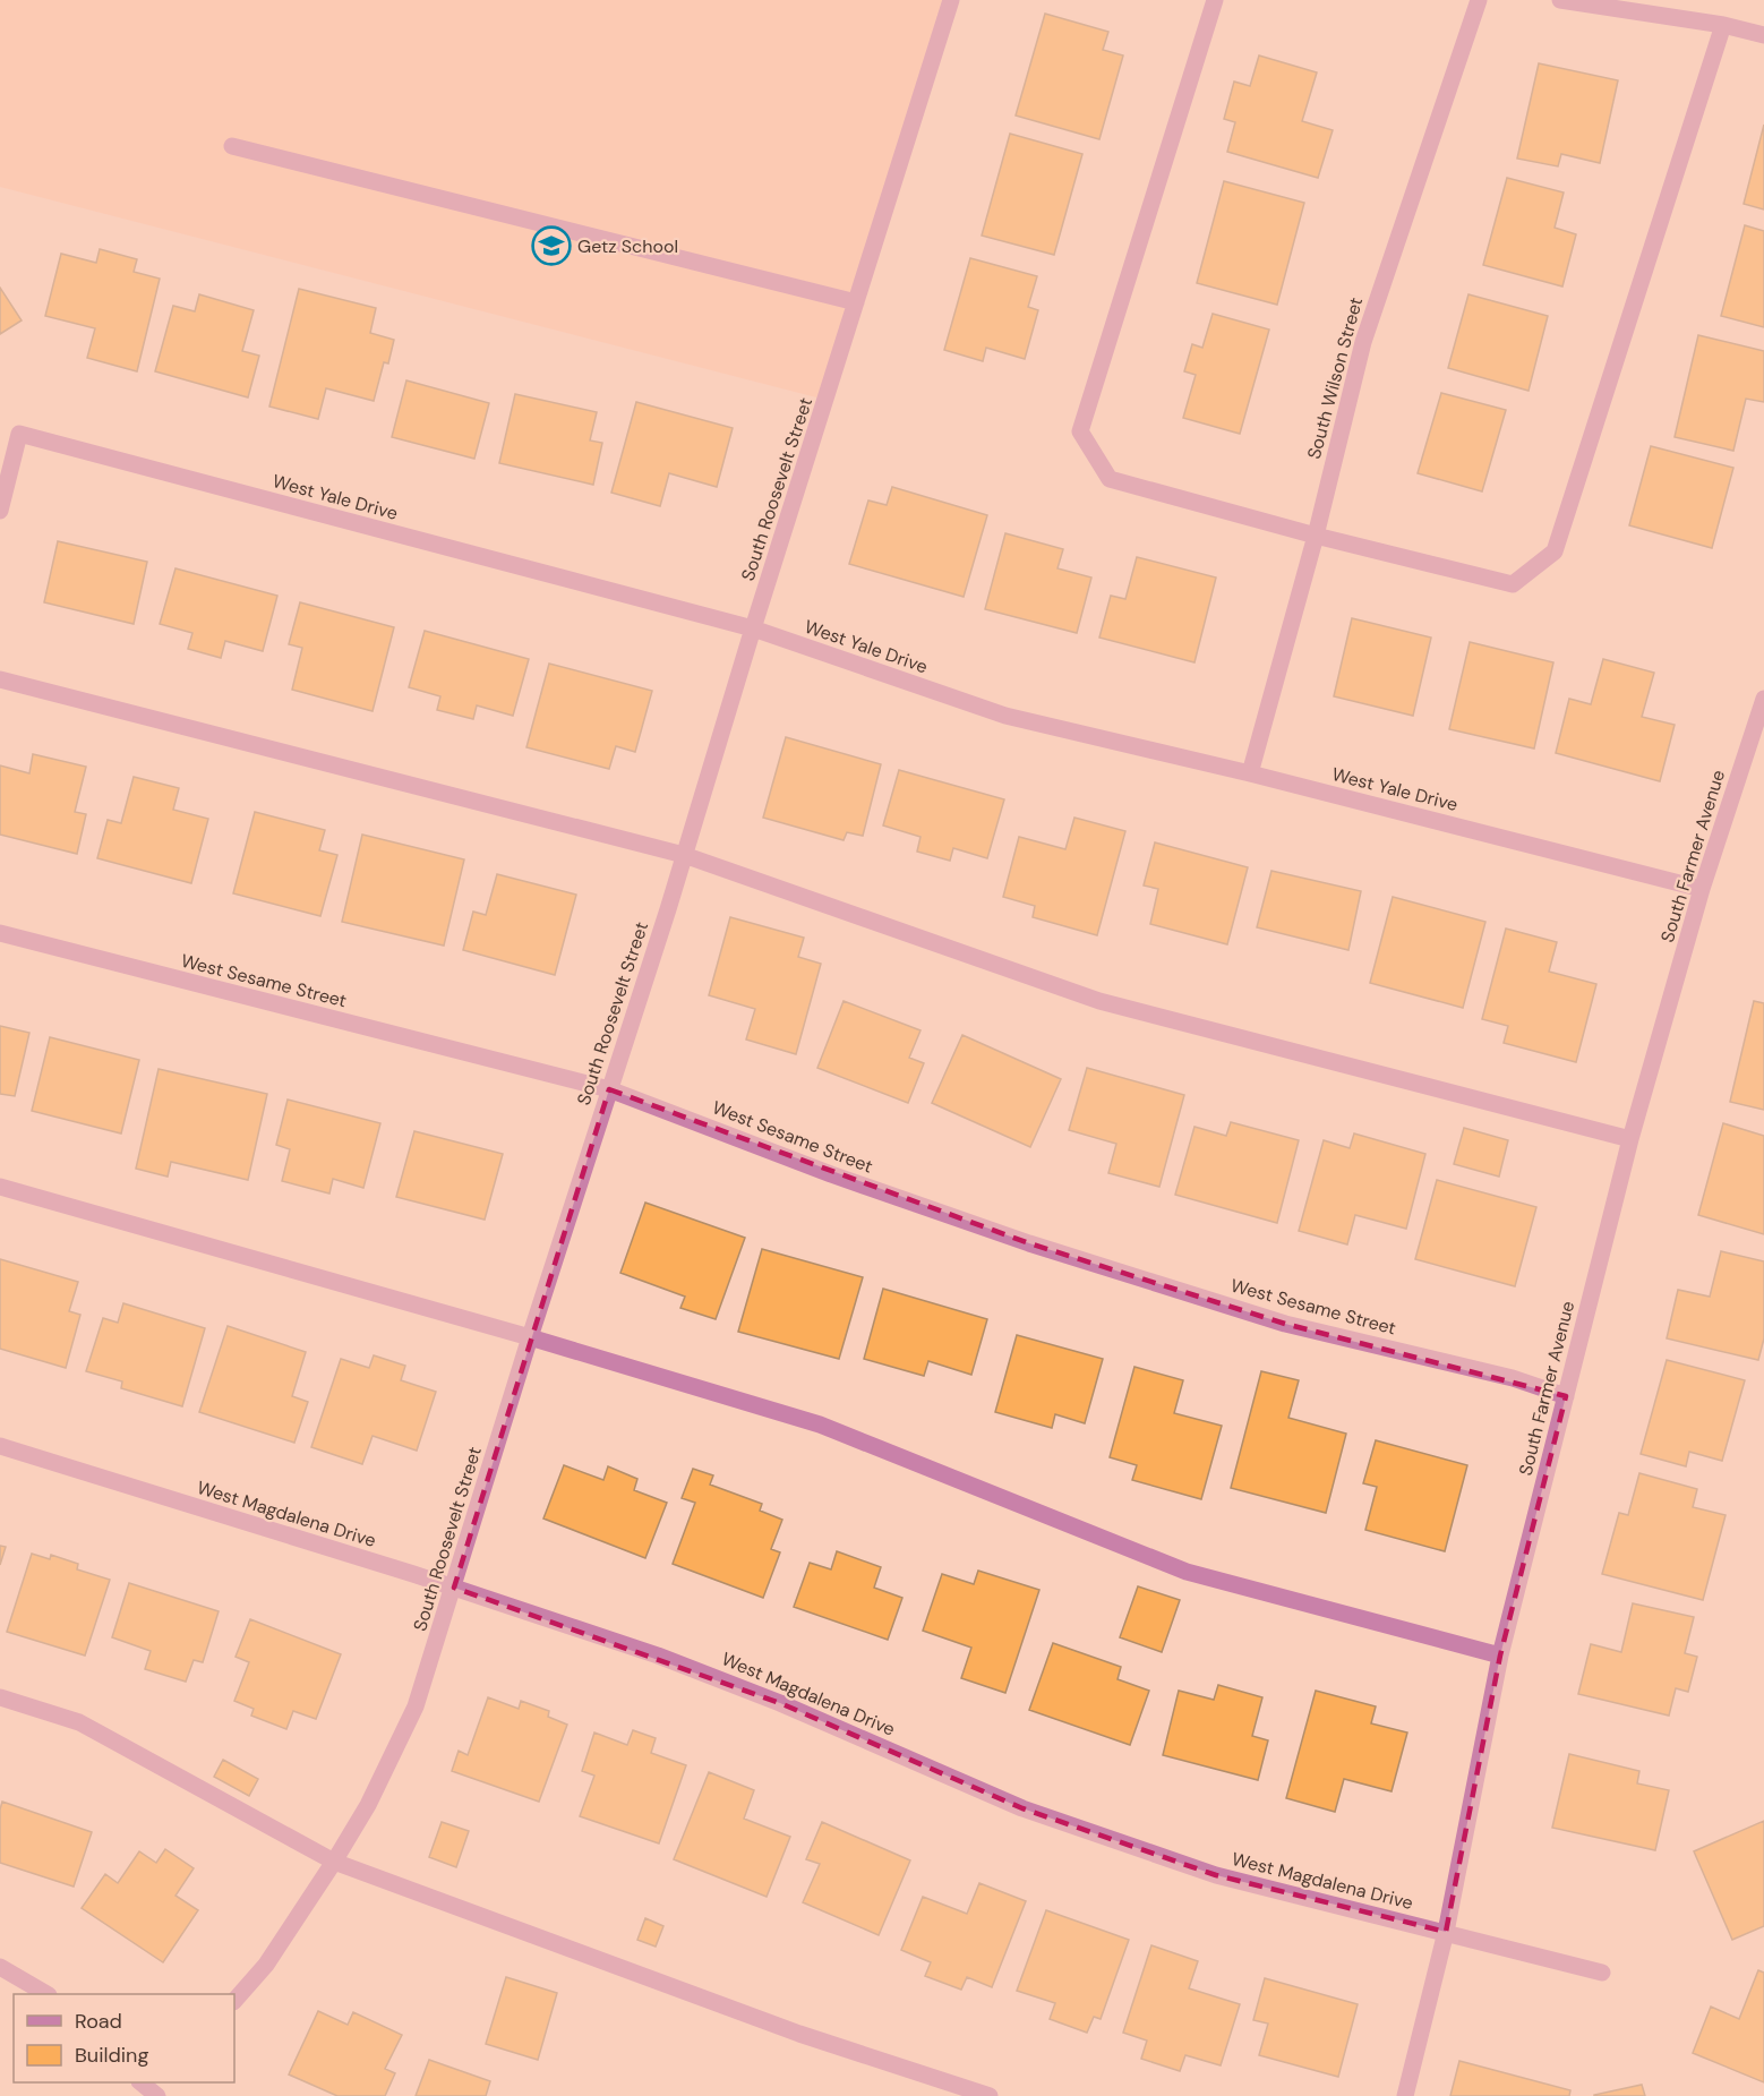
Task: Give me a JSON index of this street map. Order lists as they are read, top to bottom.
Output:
{
  "streets": {
    "street": [
      "South Wilson Street",
      "South Roosevelt Street",
      "West Yale Drive",
      "South Farmer Avenue",
      "West Sesame Street",
      "West Magdalena Drive"
    ]
  },
  "crossings": [
    ["South Wilson Street", "West Yale Drive"],
    ["South Roosevelt Street", "West Yale Drive"],
    ["South Roosevelt Street", "West Sesame Street"],
    ["South Roosevelt Street", "West Magdalena Drive"],
    ["West Yale Drive", "South Farmer Avenue"],
    ["South Farmer Avenue", "West Sesame Street"],
    ["South Farmer Avenue", "West Magdalena Drive"]
  ],
  "places": {
    "school or university": ["Getz School"]
  },
  "legend": ["Road", "Building"]
}
